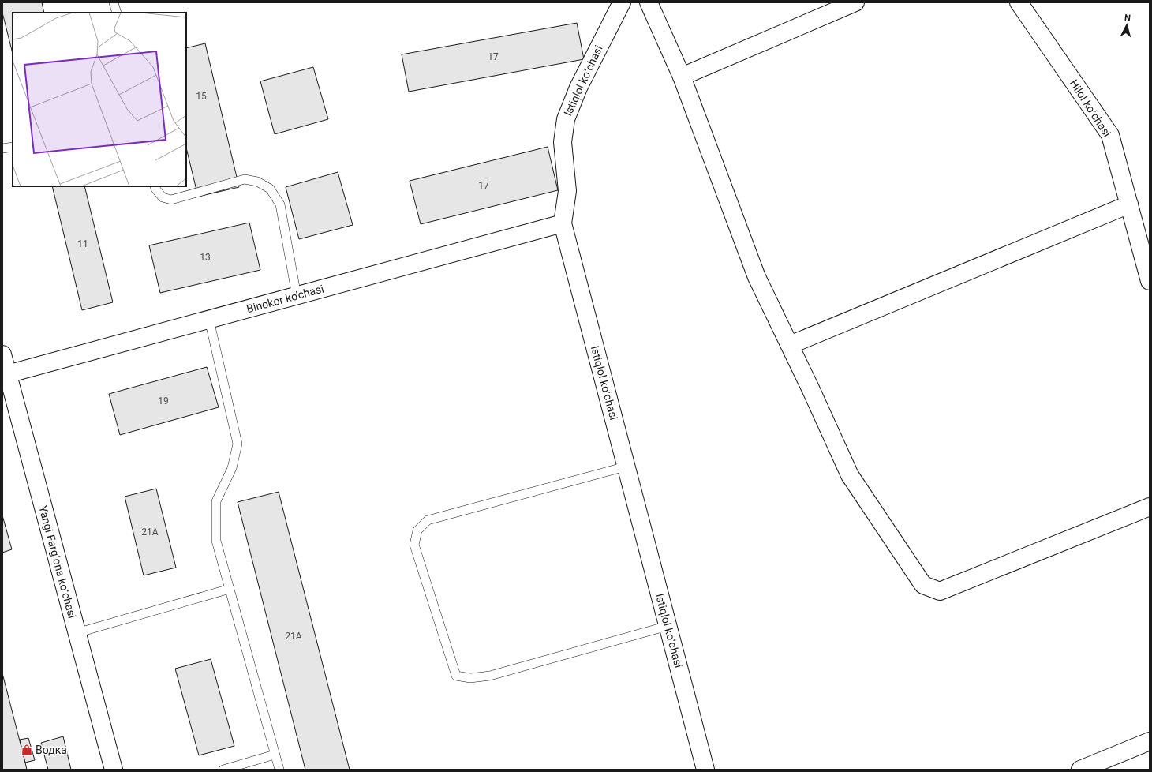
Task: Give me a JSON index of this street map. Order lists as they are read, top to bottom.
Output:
{
  "streets": {
    "street": [
      "Istiqlol koʻchasi",
      "Hilol koʻchasi",
      "Binokor ko'chasi",
      "Yangi Fargʻona koʻchasi"
    ]
  },
  "crossings": [
    ["Istiqlol koʻchasi", "Binokor ko'chasi"],
    ["Binokor ko'chasi", "Yangi Fargʻona koʻchasi"]
  ],
  "places": {
    "shop": ["Водка"]
  },
  "house_numbers": [
    "17",
    "15",
    "17",
    "11",
    "13",
    "19",
    "21А",
    "21А"
  ],
  "north": "top"
}
